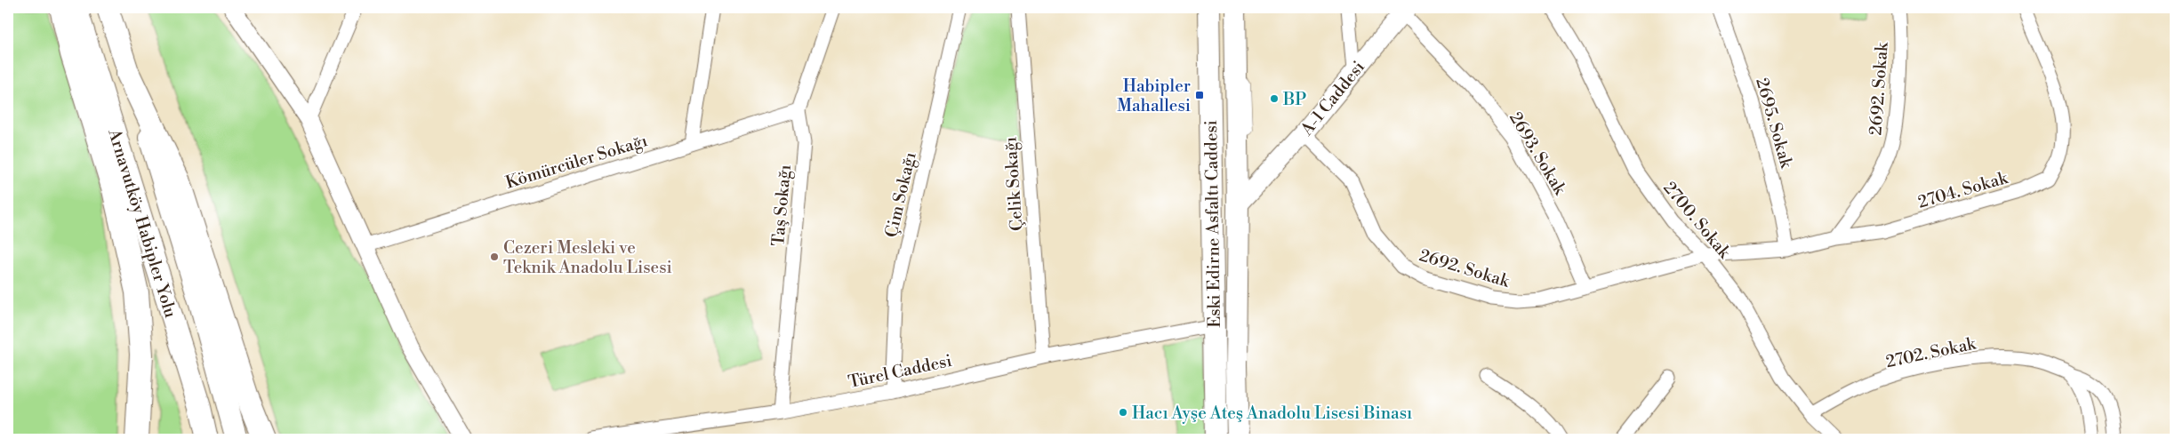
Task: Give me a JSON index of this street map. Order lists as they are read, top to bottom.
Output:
{
  "streets": {
    "main road": ["A-1 Caddesi", "Arnavutköy Habipler Yolu", "Eski Edirne Asfaltı Caddesi"],
    "street": [
      "2692. Sokak",
      "2695. Sokak",
      "2693. Sokak",
      "Kömürcüler Sokağı",
      "Çelik Sokağı",
      "2704. Sokak",
      "Çim Sokağı",
      "Taş Sokağı",
      "2700. Sokak",
      "2702. Sokak",
      "Türel Caddesi"
    ]
  },
  "crossings": [
    ["2692. Sokak", "A-1 Caddesi"],
    ["2692. Sokak", "2693. Sokak"],
    ["2692. Sokak", "2704. Sokak"],
    ["2692. Sokak", "2700. Sokak"],
    ["A-1 Caddesi", "2693. Sokak"],
    ["A-1 Caddesi", "Eski Edirne Asfaltı Caddesi"],
    ["2695. Sokak", "2704. Sokak"],
    ["Kömürcüler Sokağı", "Taş Sokağı"],
    ["Çelik Sokağı", "Türel Caddesi"],
    ["2704. Sokak", "2700. Sokak"],
    ["Çim Sokağı", "Türel Caddesi"],
    ["Taş Sokağı", "Türel Caddesi"],
    ["2700. Sokak", "2702. Sokak"],
    ["Eski Edirne Asfaltı Caddesi", "Türel Caddesi"]
  ],
  "places": {
    "transit": ["Habipler Mahallesi"],
    "other": ["BP", "Cezeri Mesleki ve Teknik Anadolu Lisesi", "Hacı Ayşe Ateş Anadolu Lisesi Binası"]
  }
}
